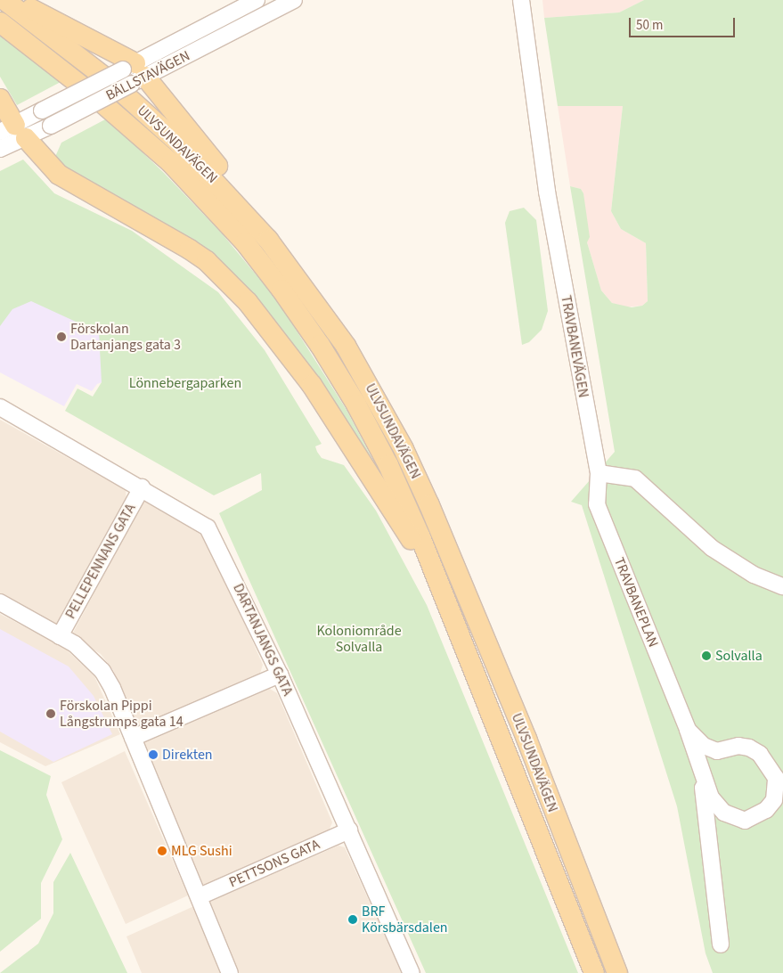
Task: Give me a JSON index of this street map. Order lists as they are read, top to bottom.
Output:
{
  "streets": {
    "main road": ["ULVSUNDAVÄGEN"],
    "street": [
      "BÄLLSTAVÄGEN",
      "TRAVBANEVÄGEN",
      "PELLEPENNANS GATA",
      "TRAVBANEPLAN",
      "DARTANJANGS GATA",
      "PETTSONS GATA"
    ]
  },
  "crossings": [
    ["TRAVBANEVÄGEN", "TRAVBANEPLAN"],
    ["PELLEPENNANS GATA", "DARTANJANGS GATA"],
    ["DARTANJANGS GATA", "PETTSONS GATA"]
  ],
  "parks": ["Lönnebergaparken", "Koloniområde Solvalla"],
  "places": [
    "Förskolan Dartanjangs gata 3",
    "Solvalla",
    "Förskolan Pippi Långstrumps gata 14",
    "Direkten",
    "MLG Sushi",
    "BRF Körsbärsdalen"
  ],
  "scale_bar": "50 m"
}
